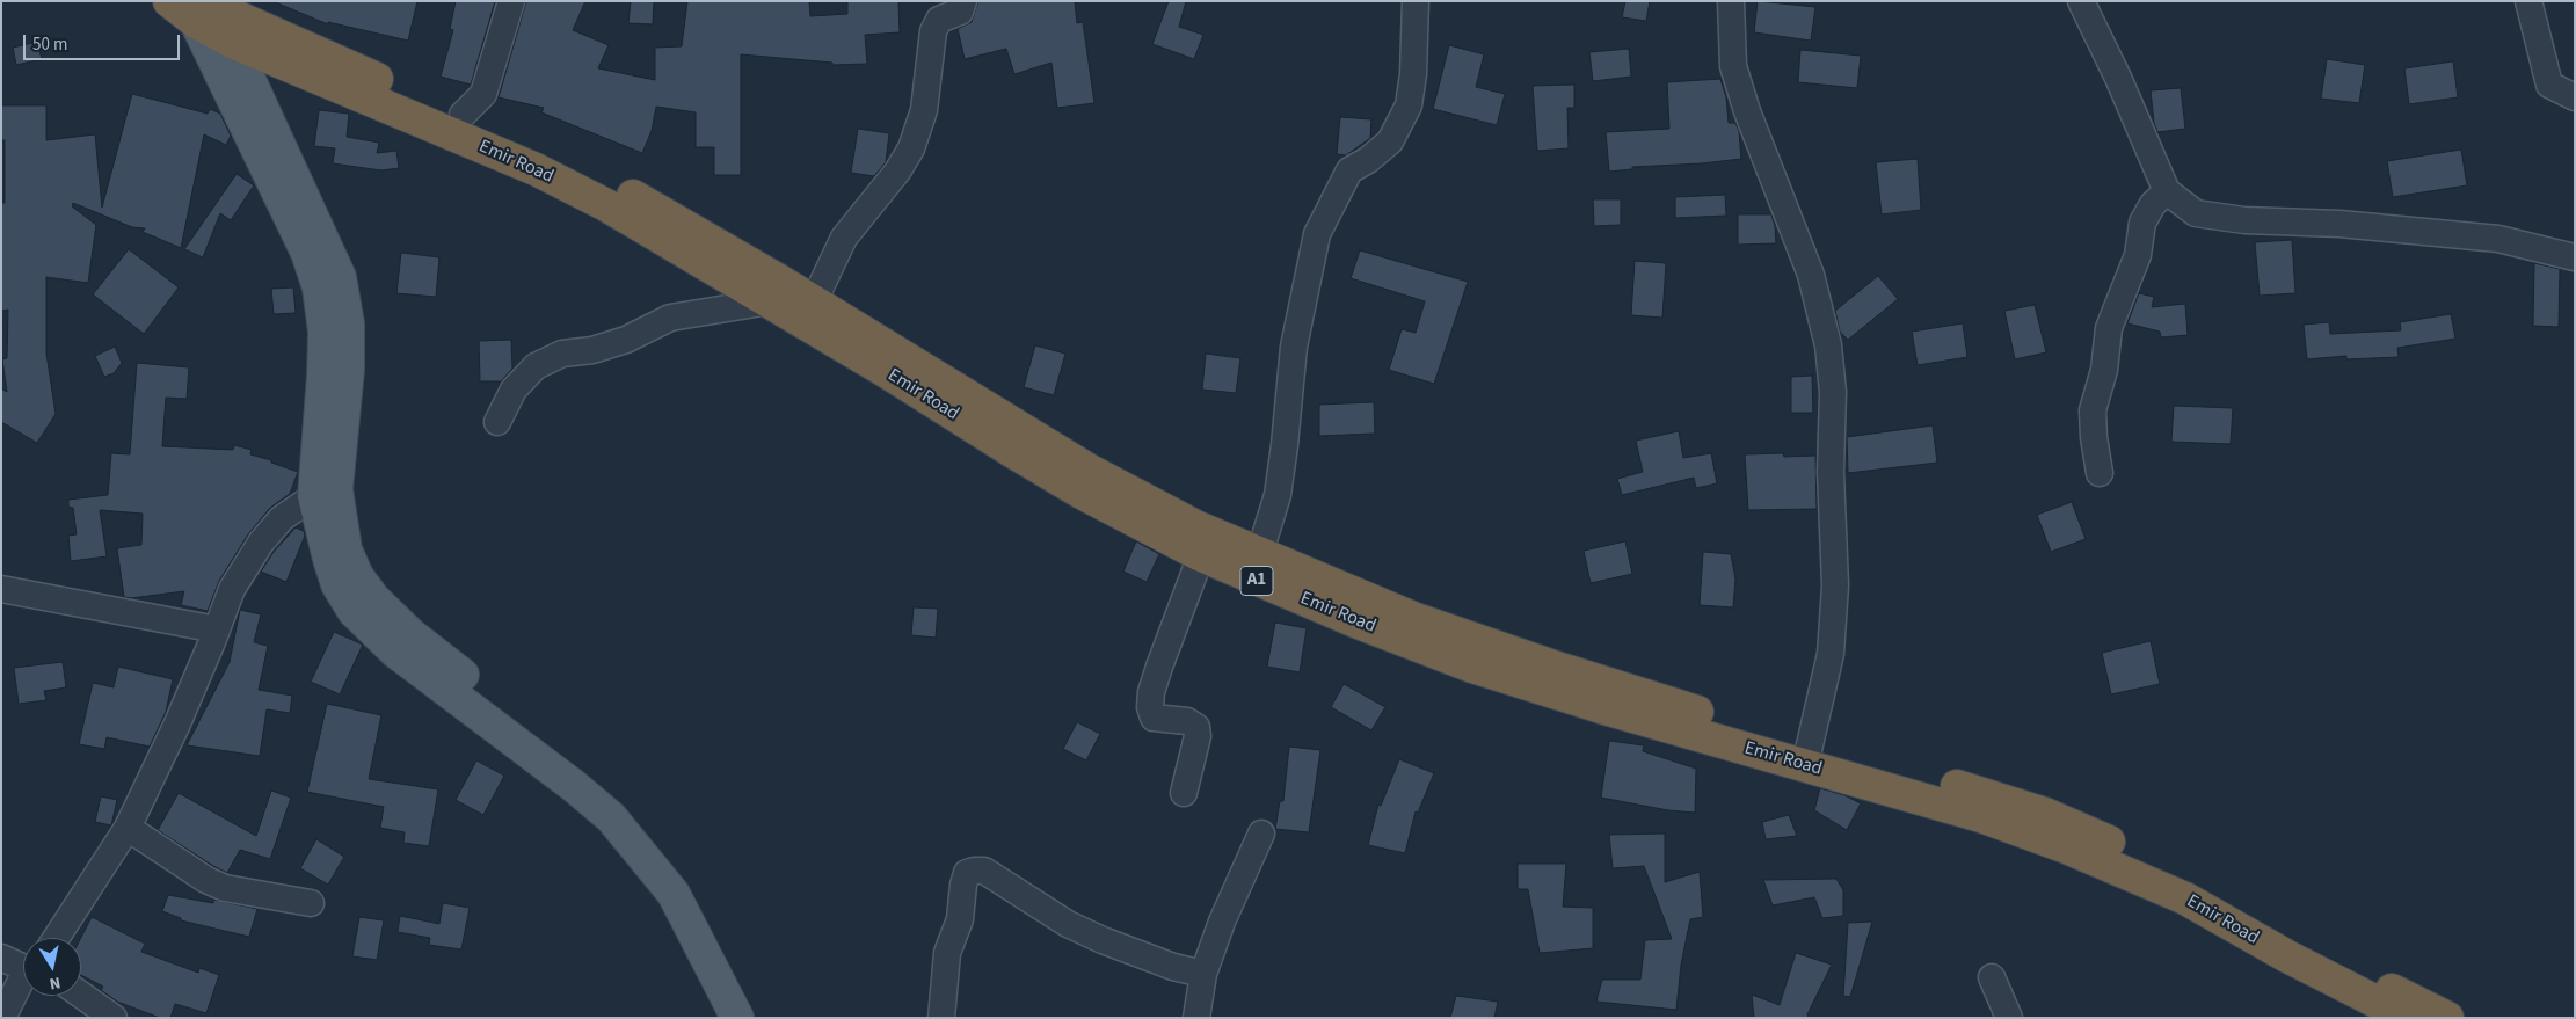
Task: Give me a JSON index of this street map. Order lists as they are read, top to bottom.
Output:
{
  "streets": {
    "highway": ["Emir Road", "A1"]
  },
  "scale_bar": "50 m",
  "north": "bottom"
}
